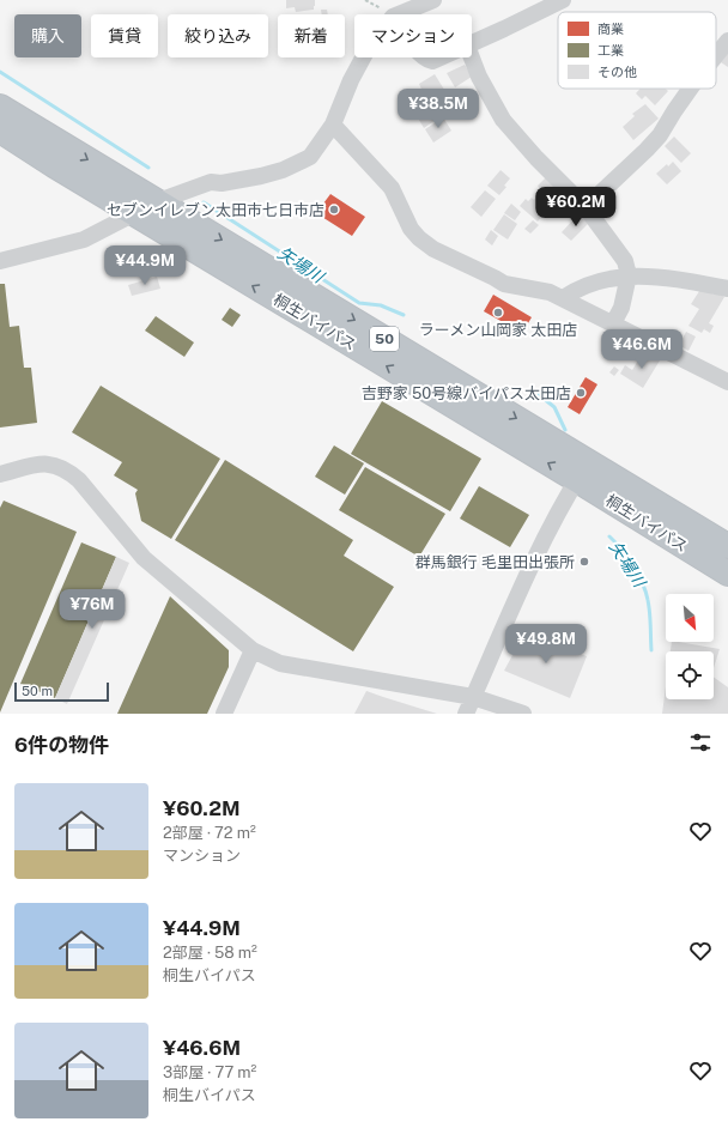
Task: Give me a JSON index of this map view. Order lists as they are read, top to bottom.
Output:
{
  "streets": {
    "highway": ["桐生バイパス", "50"]
  },
  "crossings": [
    ["桐生バイパス", "50"]
  ],
  "water": ["矢場川"],
  "places": [
    "セブンイレブン太田市七日市店",
    "ラーメン山岡家 太田店",
    "吉野家 50号線バイパス太田店",
    "群馬銀行 毛里田出張所"
  ],
  "legend": ["商業", "工業", "その他"],
  "scale_bar": "50 m",
  "north": "bottom right",
  "page": {
    "chip": [
      "購入",
      "賃貸",
      "絞り込み",
      "新着",
      "マンション"
    ],
    "price": [
      "¥38.5M",
      "¥60.2M",
      "¥44.9M",
      "¥46.6M",
      "¥76M",
      "¥49.8M"
    ],
    "scale": "50 m",
    "heading": "6件の物件",
    "list": [
      {
        "name": "¥60.2M",
        "note": "2部屋 · 72 m² · マンション"
      },
      {
        "name": "¥44.9M",
        "note": "2部屋 · 58 m² · 桐生バイパス"
      },
      {
        "name": "¥46.6M",
        "note": "3部屋 · 77 m² · 桐生バイパス"
      }
    ]
  }
}
